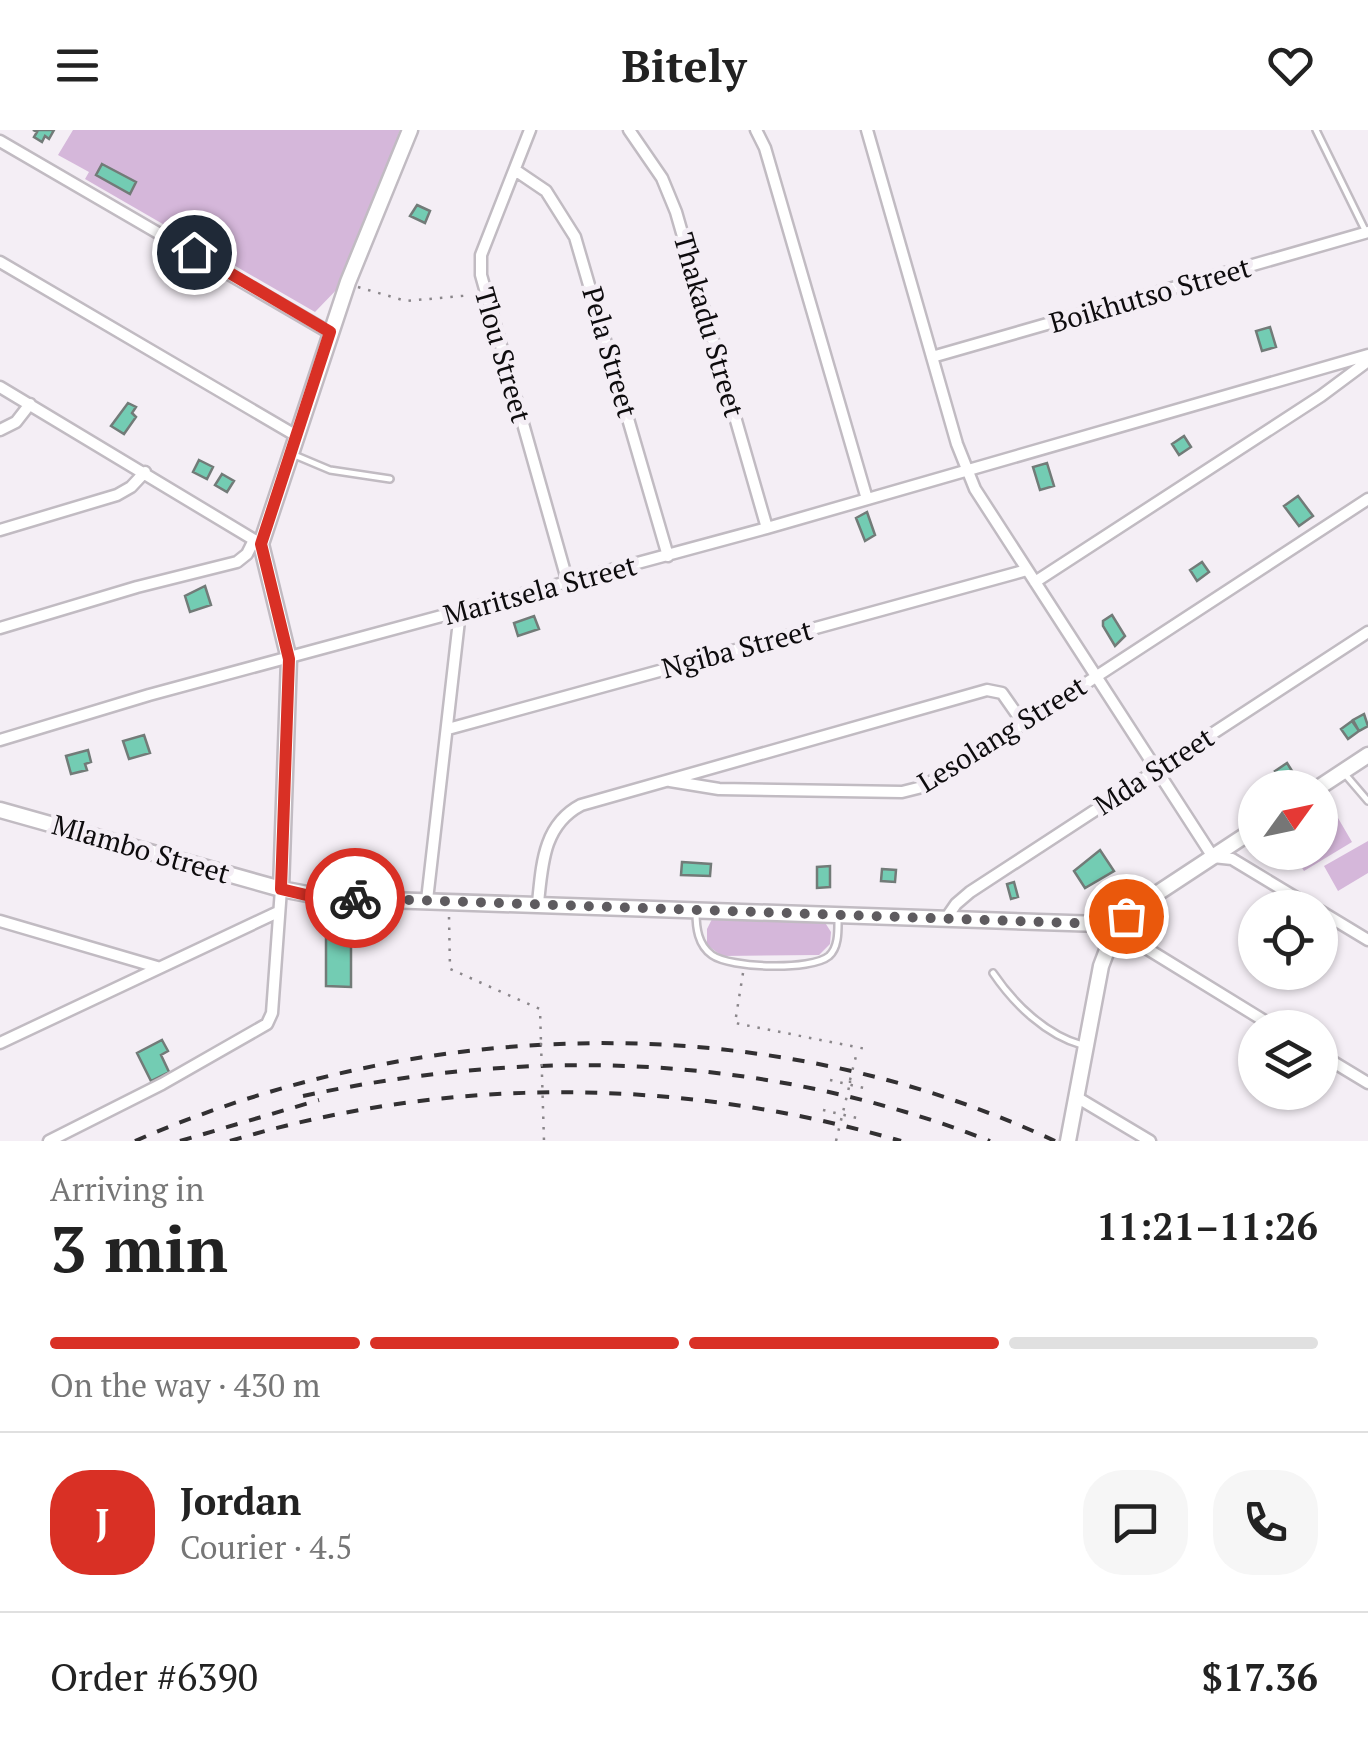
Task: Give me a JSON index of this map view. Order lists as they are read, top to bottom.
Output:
{
  "streets": {
    "street": [
      "Boikhutso Street",
      "Thakadu Street",
      "Pela Street",
      "Tlou Street",
      "Maritsela Street",
      "Ngiba Street",
      "Lesolang Street",
      "Mda Street",
      "Mlambo Street"
    ]
  },
  "crossings": [
    ["Thakadu Street", "Maritsela Street"],
    ["Pela Street", "Tlou Street"],
    ["Pela Street", "Maritsela Street"],
    ["Tlou Street", "Maritsela Street"],
    ["Lesolang Street", "Mlambo Street"],
    ["Mda Street", "Mlambo Street"]
  ],
  "north": "top right",
  "page": {
    "header": "Bitely",
    "heading": ["3 min", "Arriving in", "11:21–11:26"],
    "panel": [
      "Jordan",
      "Courier · 4.5",
      "Order #6390",
      "$17.36"
    ],
    "bar": "On the way · 430 m",
    "round": "J"
  }
}
